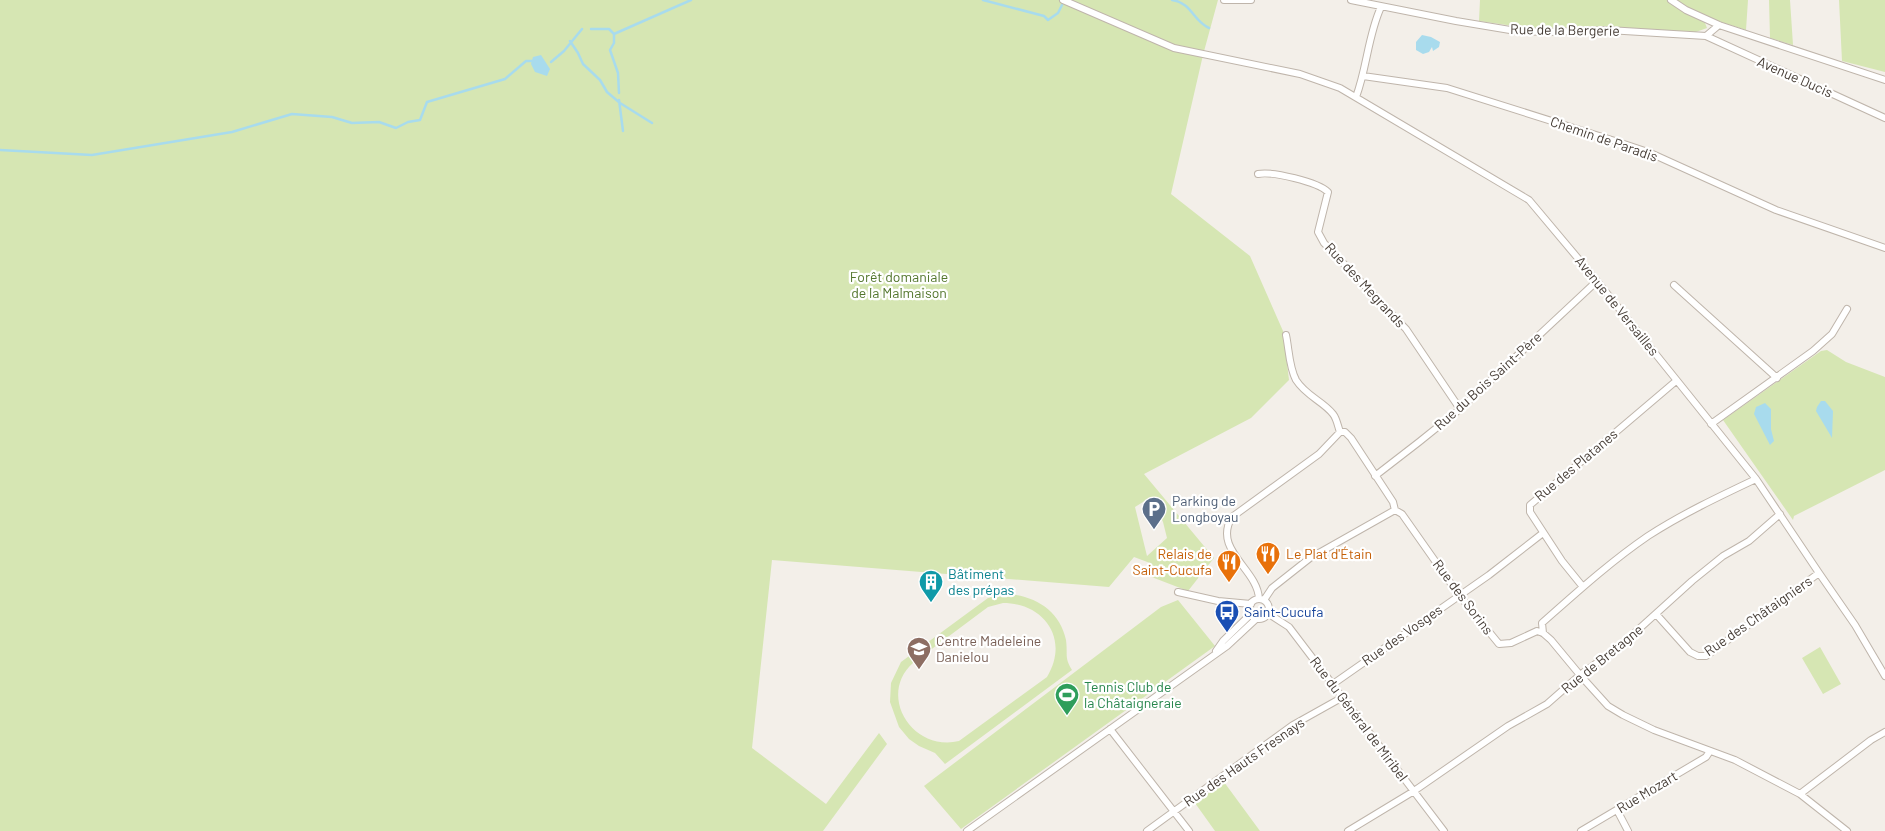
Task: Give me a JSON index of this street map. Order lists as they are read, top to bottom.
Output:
{
  "streets": {
    "street": [
      "Rue de la Bergerie",
      "Avenue Ducis",
      "Chemin de Paradis",
      "Rue des Megrands",
      "Avenue de Versailles",
      "Rue du Bois Saint-Père",
      "Rue des Platanes",
      "Rue des Sorins",
      "Rue des Châtaigniers",
      "Rue des Vosges",
      "Rue de Bretagne",
      "Rue du Général de Miribel",
      "Rue des Hauts Fresnays",
      "Rue Mozart"
    ]
  },
  "crossings": [
    ["Rue de la Bergerie", "Avenue Ducis"],
    ["Rue des Megrands", "Rue du Bois Saint-Père"],
    ["Avenue de Versailles", "Rue du Bois Saint-Père"],
    ["Avenue de Versailles", "Rue des Platanes"],
    ["Avenue de Versailles", "Rue des Châtaigniers"],
    ["Avenue de Versailles", "Rue de Bretagne"],
    ["Rue du Bois Saint-Père", "Rue des Sorins"],
    ["Rue des Platanes", "Rue des Vosges"],
    ["Rue des Sorins", "Rue des Vosges"],
    ["Rue des Châtaigniers", "Rue de Bretagne"],
    ["Rue des Vosges", "Rue du Général de Miribel"],
    ["Rue de Bretagne", "Rue du Général de Miribel"],
    ["Rue du Général de Miribel", "Rue des Hauts Fresnays"]
  ],
  "parks": ["Forêt domaniale de la Malmaison"],
  "places": {
    "parking": ["Parking de Longboyau"],
    "restaurant": ["Le Plat d'Étain", "Relais de Saint-Cucufa"],
    "building": ["Bâtiment des prépas"],
    "bus stop": ["Saint-Cucufa"],
    "school or university": ["Centre Madeleine Danielou"],
    "sports": ["Tennis Club de la Châtaigneraie"]
  }
}
